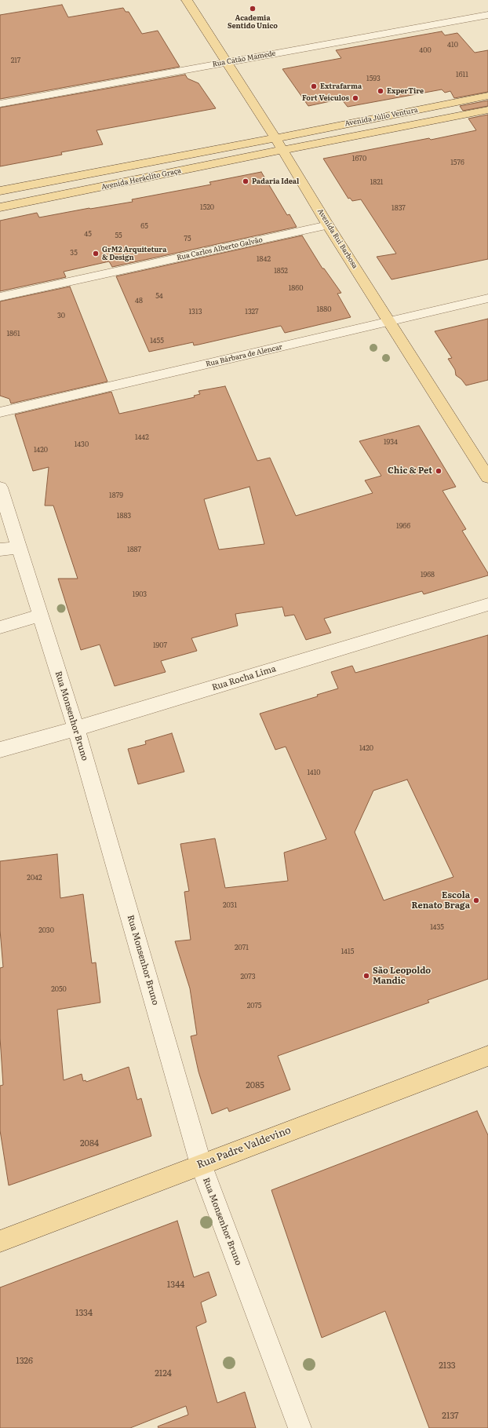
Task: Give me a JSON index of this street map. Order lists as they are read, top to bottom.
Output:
{
  "streets": {
    "main road": [
      "Avenida Júlio Ventura",
      "Avenida Heráclito Graça",
      "Avenida Rui Barbosa",
      "Rua Padre Valdevino"
    ],
    "street": [
      "Rua Catão Mamede",
      "Rua Carlos Alberto Galvão",
      "Rua Bárbara de Alencar",
      "Rua Rocha Lima",
      "Rua Monsenhor Bruno"
    ]
  },
  "crossings": [
    ["Rua Catão Mamede", "Avenida Rui Barbosa"],
    ["Avenida Júlio Ventura", "Avenida Heráclito Graça"],
    ["Avenida Júlio Ventura", "Avenida Rui Barbosa"],
    ["Avenida Heráclito Graça", "Avenida Rui Barbosa"],
    ["Avenida Rui Barbosa", "Rua Carlos Alberto Galvão"],
    ["Avenida Rui Barbosa", "Rua Bárbara de Alencar"],
    ["Rua Rocha Lima", "Rua Monsenhor Bruno"],
    ["Rua Monsenhor Bruno", "Rua Padre Valdevino"]
  ],
  "places": [
    "Academia Sentido Unico",
    "Extrafarma",
    "ExperTire",
    "Fort Veículos",
    "Padaria Ideal",
    "GrM2 Arquitetura & Design",
    "Chic & Pet",
    "Escola Renato Braga",
    "São Leopoldo Mandic"
  ],
  "house_numbers": [
    "410",
    "400",
    "217",
    "1611",
    "1593",
    "1670",
    "1576",
    "1821",
    "1520",
    "1837",
    "65",
    "45",
    "55",
    "75",
    "35",
    "1842",
    "1852",
    "1860",
    "54",
    "48",
    "1880",
    "1313",
    "1327",
    "30",
    "1861",
    "1455",
    "1442",
    "1934",
    "1430",
    "1420",
    "1879",
    "1883",
    "1966",
    "1887",
    "1968",
    "1903",
    "1907",
    "1420",
    "1410",
    "2042",
    "2031",
    "1435",
    "2030",
    "2071",
    "1415",
    "2073",
    "2050",
    "2075",
    "2085",
    "2084",
    "1344",
    "1334",
    "1326",
    "2133",
    "2124",
    "2137"
  ]
}
